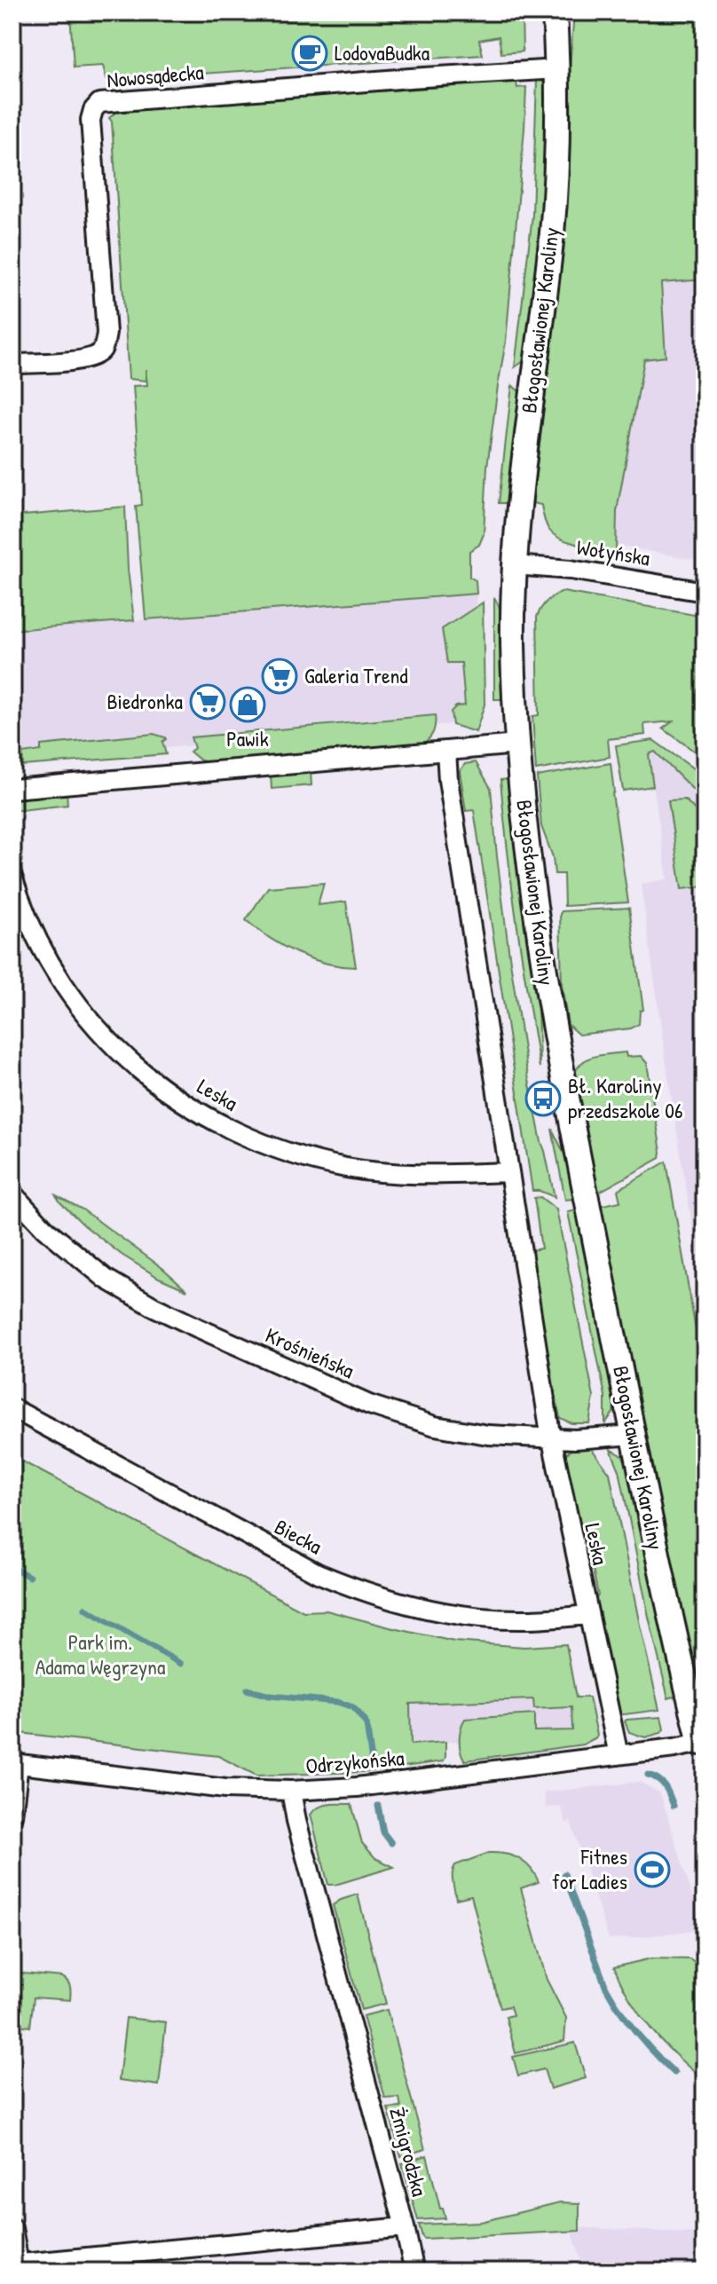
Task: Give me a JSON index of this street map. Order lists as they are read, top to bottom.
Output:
{
  "streets": {
    "street": [
      "Nowosądecka",
      "Błogosławionej Karoliny",
      "Wołyńska",
      "Leska",
      "Krośnieńska",
      "Biecka",
      "Odrzykońska",
      "Żmigrodzka"
    ]
  },
  "crossings": [
    ["Nowosądecka", "Błogosławionej Karoliny"],
    ["Błogosławionej Karoliny", "Wołyńska"],
    ["Błogosławionej Karoliny", "Krośnieńska"],
    ["Błogosławionej Karoliny", "Odrzykońska"],
    ["Leska", "Krośnieńska"],
    ["Leska", "Biecka"],
    ["Leska", "Odrzykońska"],
    ["Odrzykońska", "Żmigrodzka"]
  ],
  "parks": ["Park im. Adama Węgrzyna"],
  "places": {
    "cafe": ["LodovaBudka"],
    "supermarket": ["Galeria Trend", "Biedronka"],
    "shop": ["Pawik"],
    "bus stop": ["Bł. Karoliny przedszkole 06"],
    "sports": ["Fitnes for Ladies"]
  }
}
